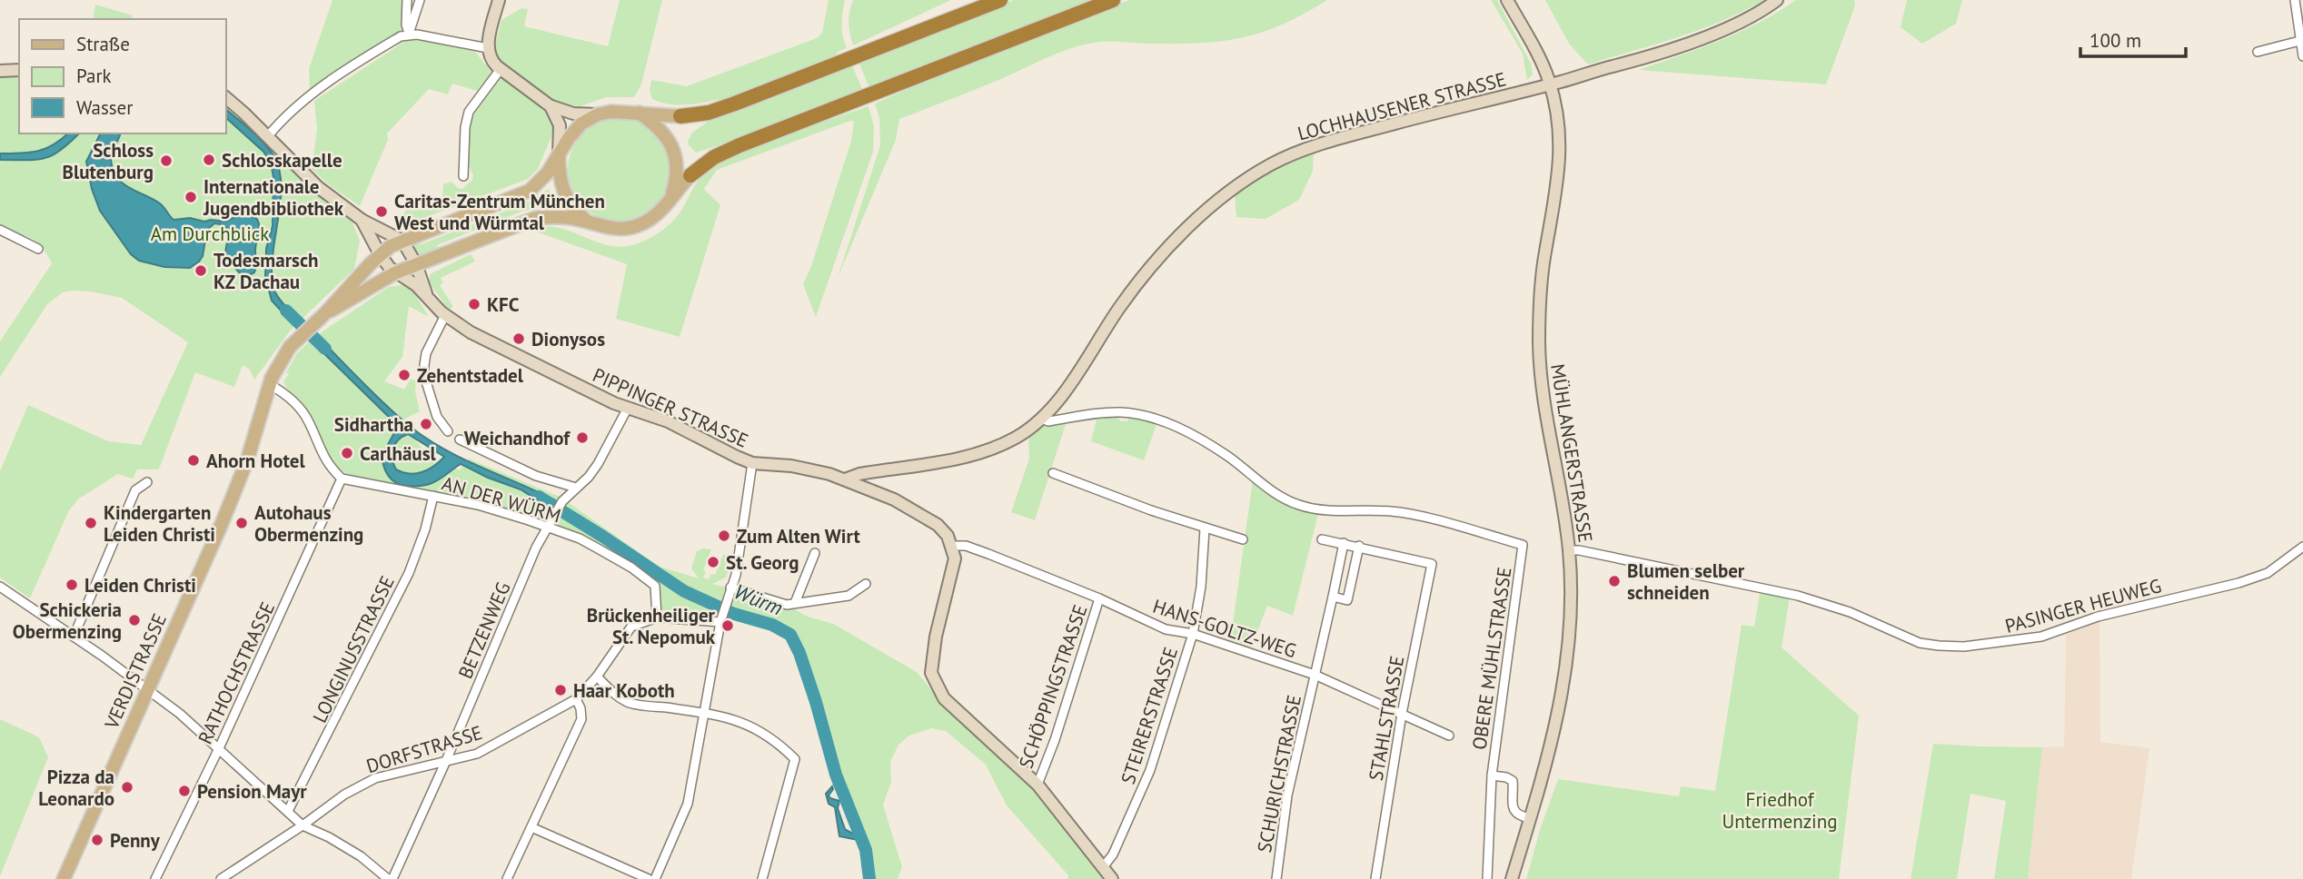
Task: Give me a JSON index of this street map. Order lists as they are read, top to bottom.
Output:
{
  "streets": {
    "main road": [
      "LOCHHAUSENER STRASSE",
      "PIPPINGER STRASSE",
      "MÜHLANGERSTRASSE",
      "VERDISTRASSE"
    ],
    "street": [
      "AN DER WÜRM",
      "PASINGER HEUWEG",
      "HANS-GOLTZ-WEG",
      "BETZENWEG",
      "LONGINUSSTRASSE",
      "OBERE MÜHLSTRASSE",
      "RATHOCHSTRASSE",
      "SCHÖPPINGSTRASSE",
      "STEIRERSTRASSE",
      "STAHLSTRASSE",
      "DORFSTRASSE",
      "SCHURICHSTRASSE"
    ]
  },
  "crossings": [
    ["LOCHHAUSENER STRASSE", "PIPPINGER STRASSE"],
    ["LOCHHAUSENER STRASSE", "MÜHLANGERSTRASSE"],
    ["LOCHHAUSENER STRASSE", "OBERE MÜHLSTRASSE"],
    ["PIPPINGER STRASSE", "HANS-GOLTZ-WEG"],
    ["PIPPINGER STRASSE", "BETZENWEG"],
    ["PIPPINGER STRASSE", "VERDISTRASSE"],
    ["MÜHLANGERSTRASSE", "PASINGER HEUWEG"],
    ["MÜHLANGERSTRASSE", "OBERE MÜHLSTRASSE"],
    ["AN DER WÜRM", "BETZENWEG"],
    ["AN DER WÜRM", "LONGINUSSTRASSE"],
    ["AN DER WÜRM", "RATHOCHSTRASSE"],
    ["AN DER WÜRM", "DORFSTRASSE"],
    ["HANS-GOLTZ-WEG", "SCHÖPPINGSTRASSE"],
    ["HANS-GOLTZ-WEG", "STEIRERSTRASSE"],
    ["HANS-GOLTZ-WEG", "STAHLSTRASSE"],
    ["HANS-GOLTZ-WEG", "SCHURICHSTRASSE"],
    ["BETZENWEG", "DORFSTRASSE"]
  ],
  "water": ["Würm"],
  "parks": ["Am Durchblick", "Friedhof Untermenzing"],
  "places": [
    "Schlosskapelle",
    "Schloss Blutenburg",
    "Internationale Jugendbibliothek",
    "Caritas-Zentrum München West und Würmtal",
    "Todesmarsch KZ Dachau",
    "KFC",
    "Dionysos",
    "Zehentstadel",
    "Sidhartha",
    "Weichandhof",
    "Carlhäusl",
    "Ahorn Hotel",
    "Kindergarten Leiden Christi",
    "Autohaus Obermenzing",
    "Zum Alten Wirt",
    "St. Georg",
    "Blumen selber schneiden",
    "Leiden Christi",
    "Schickeria Obermenzing",
    "Brückenheiliger St. Nepomuk",
    "Haar Koboth",
    "Pizza da Leonardo",
    "Pension Mayr",
    "Penny"
  ],
  "legend": ["Straße", "Park", "Wasser"],
  "scale_bar": "100 m"
}
